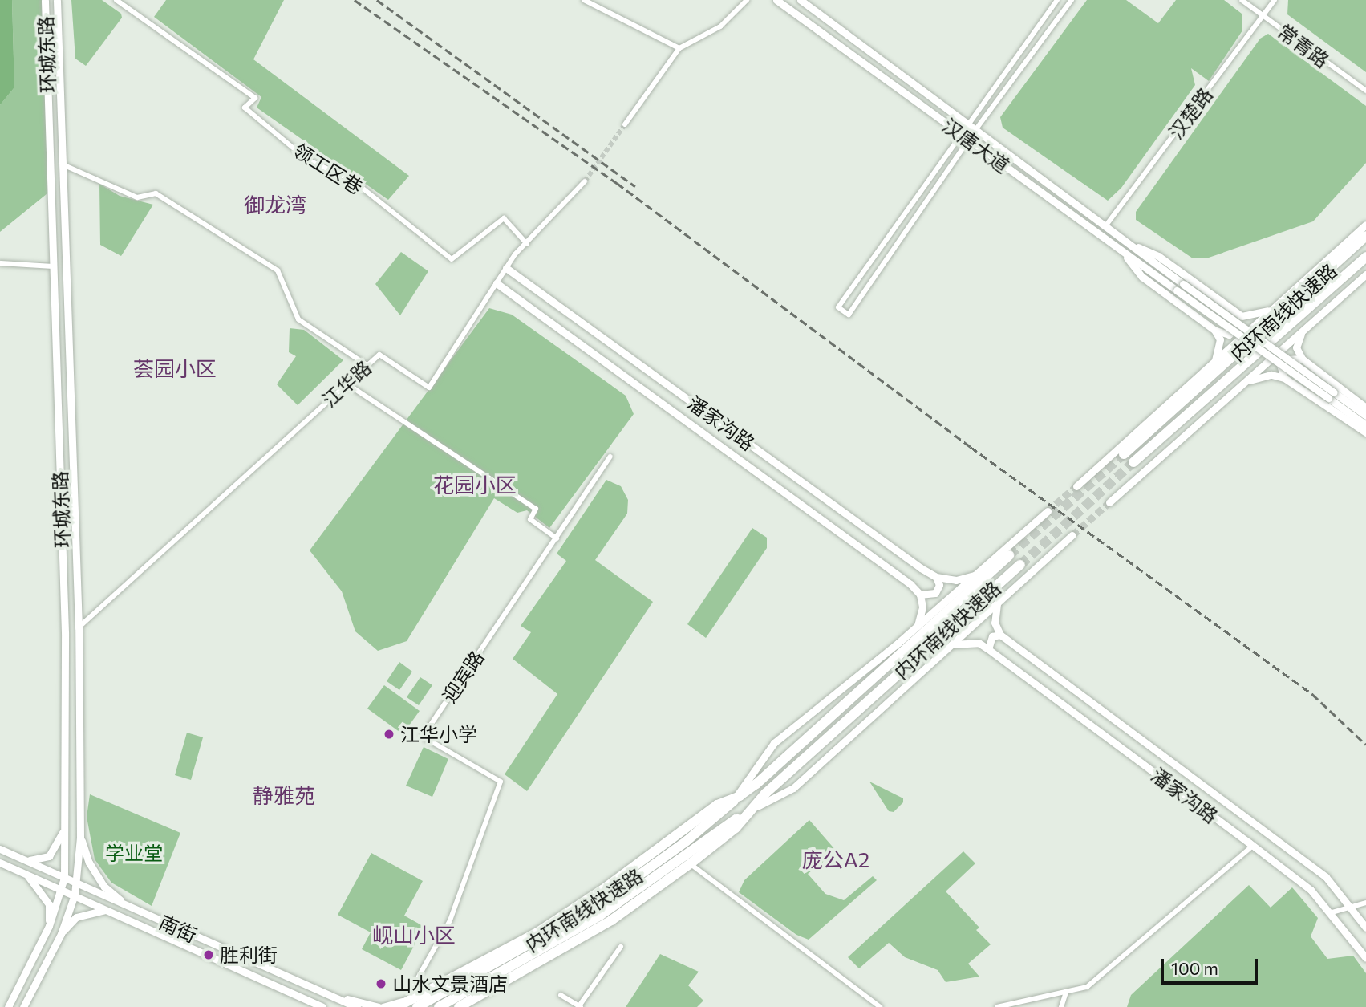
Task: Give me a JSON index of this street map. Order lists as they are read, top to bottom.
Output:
{
  "streets": {
    "highway": ["内环南线快速路"],
    "main road": [
      "环城东路",
      "汉唐大道",
      "潘家沟路",
      "南街"
    ],
    "street": [
      "常青路",
      "汉楚路",
      "领工区巷",
      "江华路",
      "迎宾路"
    ]
  },
  "crossings": [
    ["常青路", "汉楚路"],
    ["环城东路", "江华路"],
    ["环城东路", "南街"],
    ["汉楚路", "汉唐大道"],
    ["领工区巷", "江华路"],
    ["内环南线快速路", "迎宾路"],
    ["江华路", "潘家沟路"]
  ],
  "districts": [
    "御龙湾",
    "荟园小区",
    "花园小区",
    "静雅苑",
    "庞公A2",
    "岘山小区"
  ],
  "parks": ["学业堂"],
  "places": ["江华小学", "胜利街", "山水文景酒店"],
  "scale_bar": "100 m"
}
